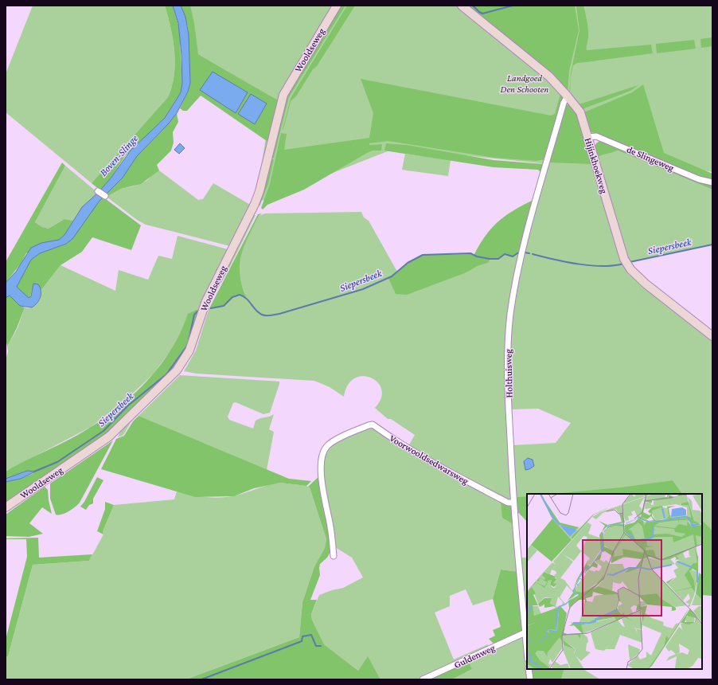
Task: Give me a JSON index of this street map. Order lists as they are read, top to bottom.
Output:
{
  "streets": {
    "main road": ["Wooldseweg", "Hijinkhoekweg"],
    "street": [
      "de Slingeweg",
      "Holthuisweg",
      "Voorwooldsedwarsweg",
      "Guldenweg"
    ]
  },
  "crossings": [
    ["de Slingeweg", "Hijinkhoekweg"],
    ["Hijinkhoekweg", "Holthuisweg"],
    ["Holthuisweg", "Voorwooldsedwarsweg"],
    ["Holthuisweg", "Guldenweg"]
  ],
  "water": ["Boven-Slinge", "Siepersbeek"],
  "parks": ["Landgoed Den Schooten"]
}
